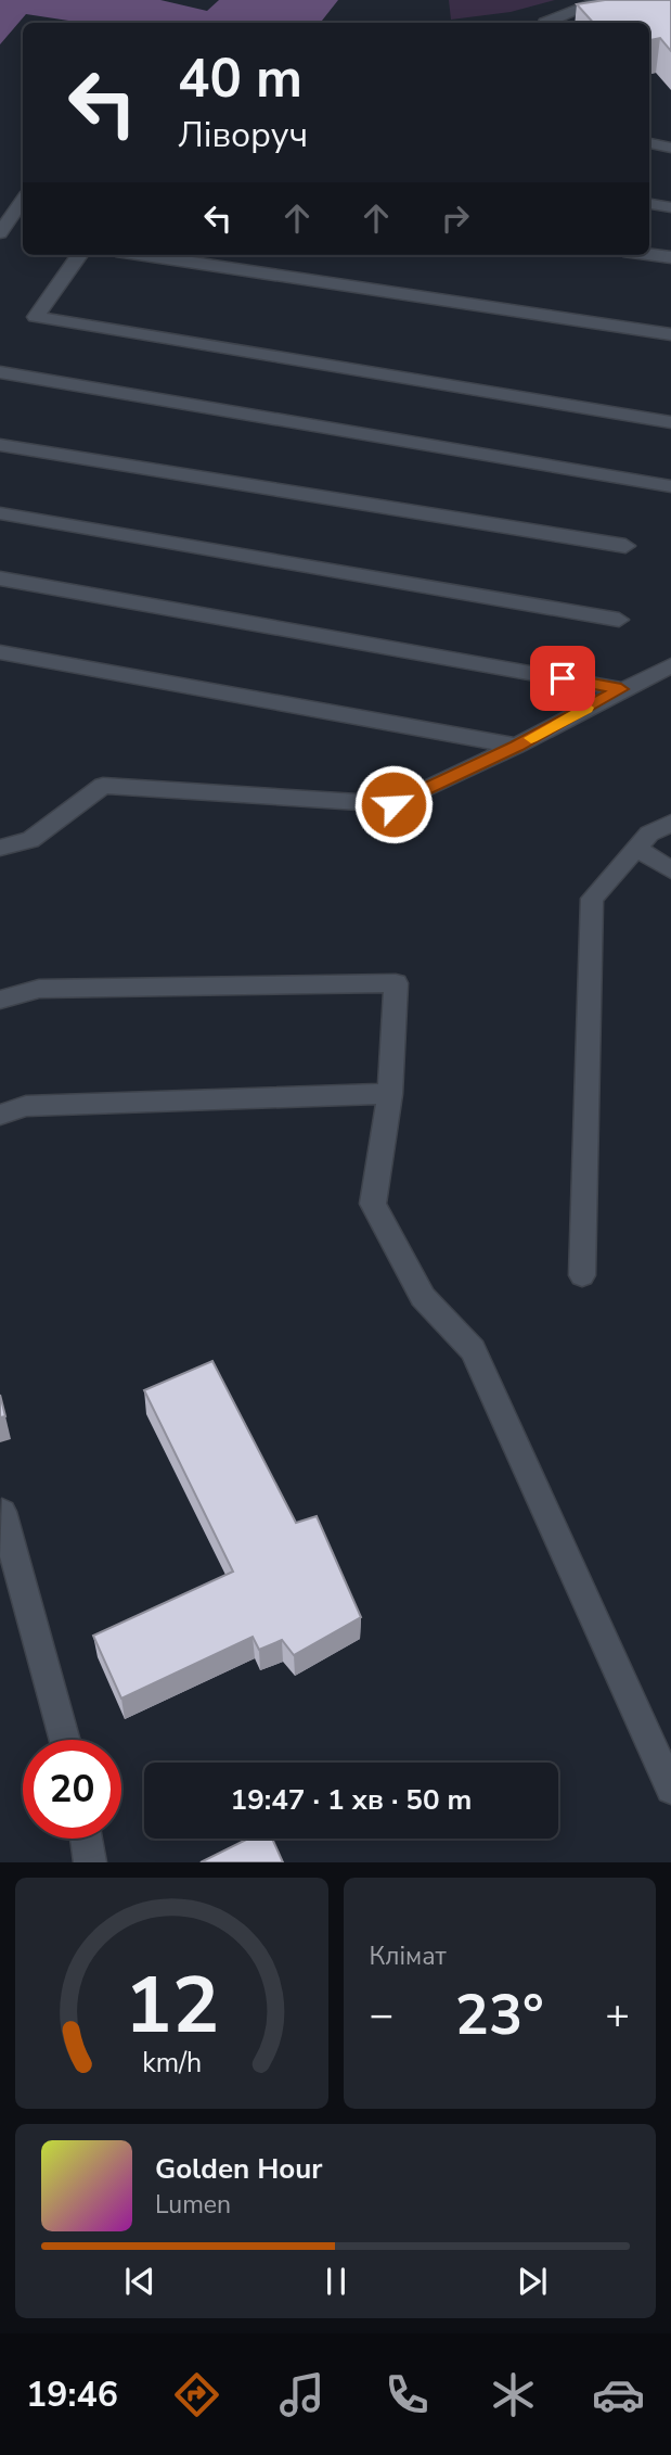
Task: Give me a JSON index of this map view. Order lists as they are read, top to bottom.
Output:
{
  "page": {
    "turn": ["40 m", "Ліворуч"],
    "limit": "20",
    "trip": "19:47 · 1 хв · 50 m",
    "tile": "Клімат",
    "heat": ["−", "23°", "+"],
    "song": ["Golden Hour", "Lumen"],
    "tabs": "19:46",
    "gauge": ["12", "km/h"]
  }
}
